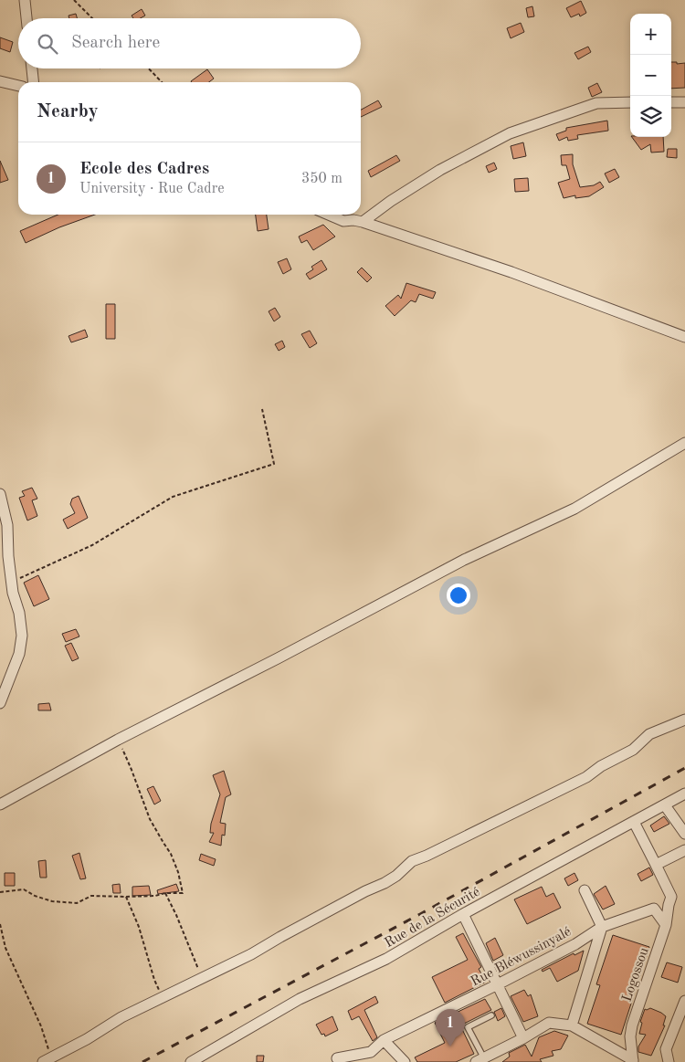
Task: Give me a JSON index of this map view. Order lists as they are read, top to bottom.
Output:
{
  "streets": {
    "street": ["Rue de la Sécurité", "Rue Bléwussinyalé", "Logossou"]
  },
  "crossings": [
    ["Rue Bléwussinyalé", "Logossou"]
  ],
  "page": {
    "map_buttons": ["+", "−"],
    "search": "Search here",
    "heading": "Nearby",
    "list": [
      {
        "mark": "1",
        "name": "Ecole des Cadres",
        "note": "University · Rue Cadre",
        "value": "350 m"
      }
    ],
    "pins": "1"
  }
}
